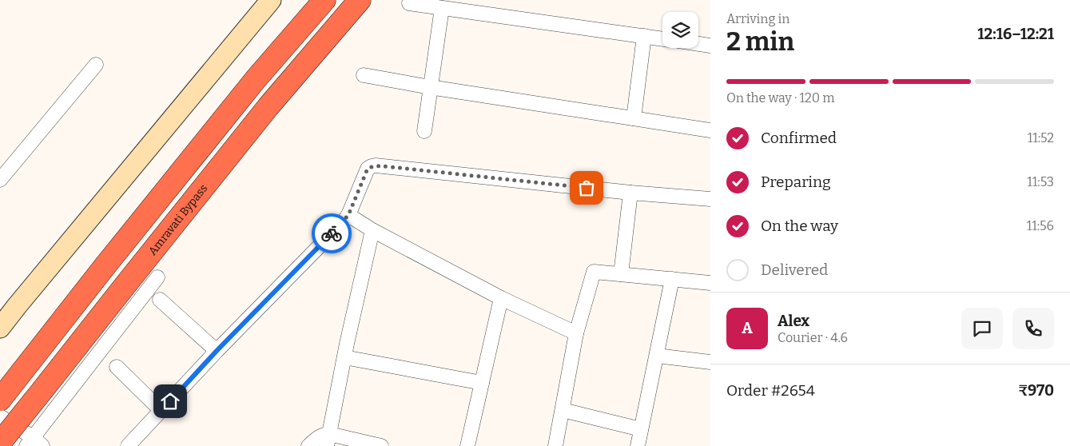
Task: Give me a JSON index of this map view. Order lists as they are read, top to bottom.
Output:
{
  "streets": {
    "highway": ["Amravati Bypass"]
  },
  "page": {
    "heading": ["2 min", "Arriving in", "12:16–12:21"],
    "panel": [
      "Alex",
      "Courier · 4.6",
      "Order #2654",
      "₹970"
    ],
    "bar": "On the way · 120 m",
    "list": [
      ["Confirmed", "11:52"],
      ["Preparing", "11:53"],
      ["On the way", "11:56"],
      "Delivered"
    ],
    "round": "A"
  }
}
